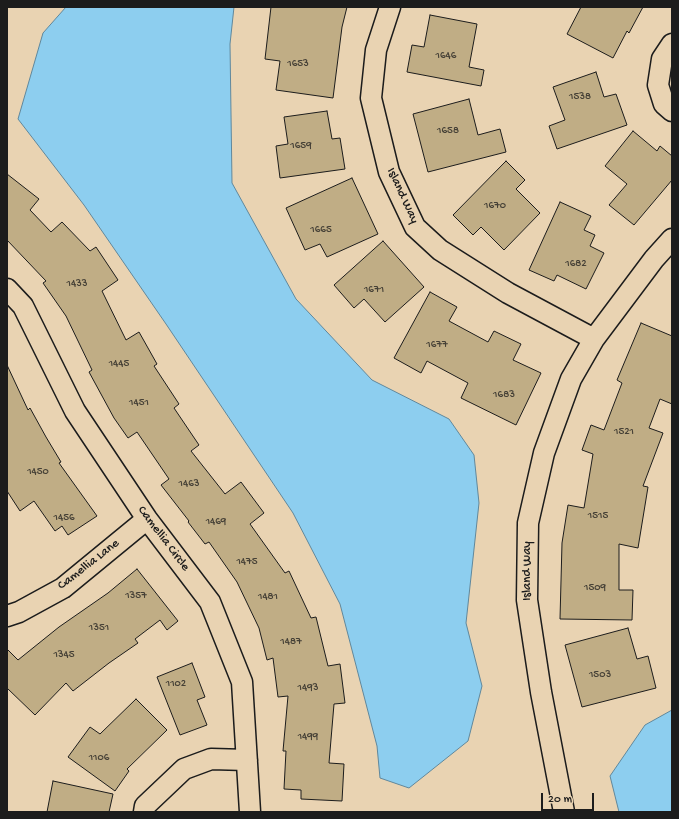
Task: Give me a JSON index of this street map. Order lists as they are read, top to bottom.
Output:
{
  "streets": {
    "street": ["Island Way", "Camellia Circle", "Camellia Lane"]
  },
  "crossings": [
    ["Camellia Circle", "Camellia Lane"]
  ],
  "house_numbers": [
    "1646",
    "1653",
    "1538",
    "1658",
    "1659",
    "1670",
    "1665",
    "1682",
    "1433",
    "1671",
    "1677",
    "1445",
    "1683",
    "1451",
    "1521",
    "1450",
    "1463",
    "1515",
    "1456",
    "1469",
    "1475",
    "1509",
    "1357",
    "1481",
    "1351",
    "1487",
    "1345",
    "1503",
    "1102",
    "1493",
    "1499",
    "1106"
  ],
  "scale_bar": "20 m"
}
